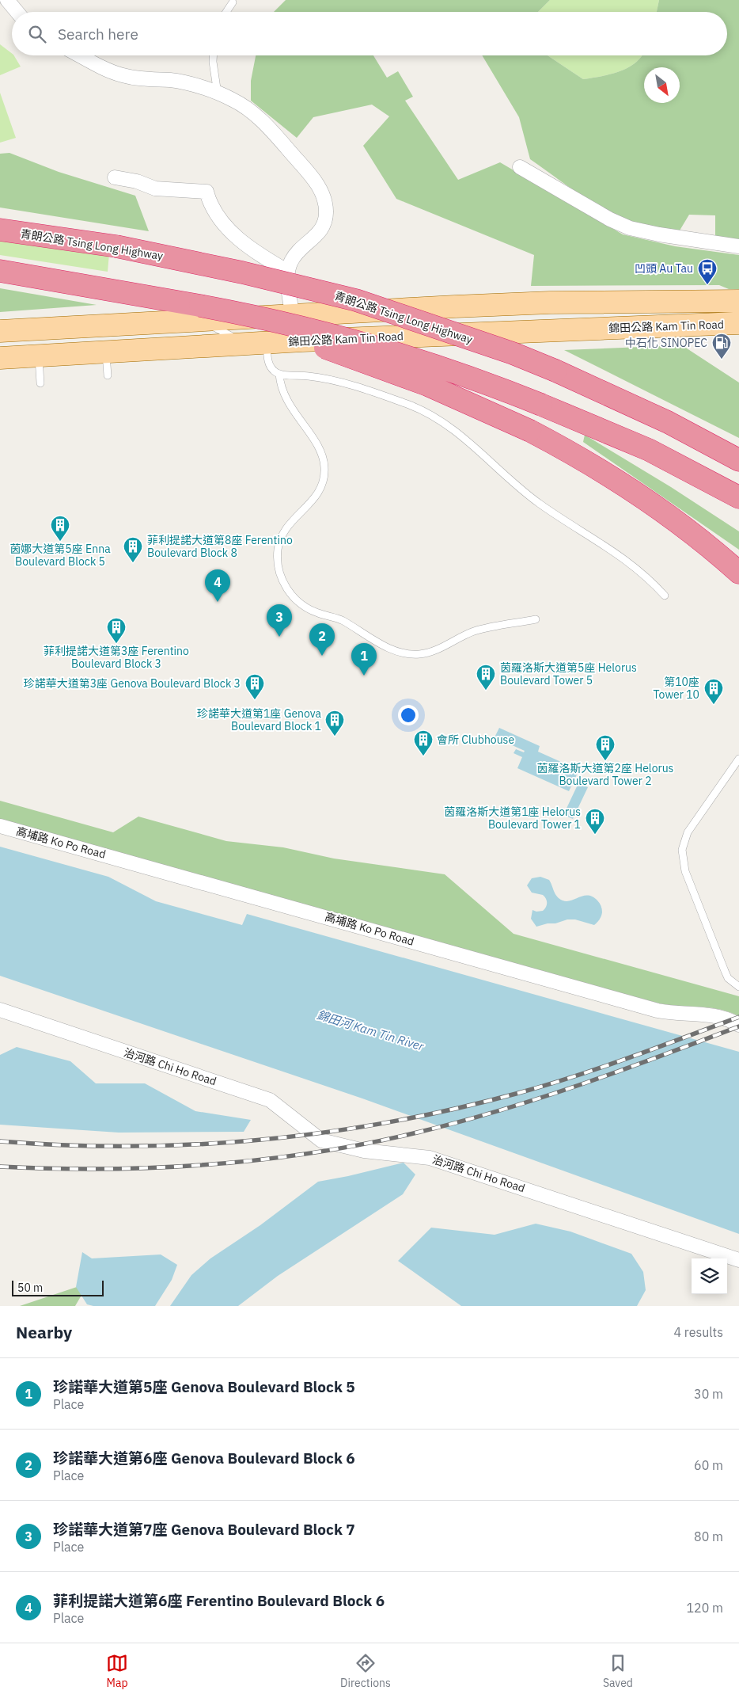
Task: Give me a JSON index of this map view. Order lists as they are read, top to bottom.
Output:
{
  "streets": {
    "highway": ["青朗公路 Tsing Long Highway"],
    "main road": ["錦田公路 Kam Tin Road"],
    "street": ["高埔路 Ko Po Road", "治河路 Chi Ho Road"]
  },
  "water": ["錦田河 Kam Tin River"],
  "places": {
    "bus stop": ["凹頭 Au Tau"],
    "fuel station": ["中石化 SINOPEC"],
    "building": [
      "茵娜大道第5座 Enna Boulevard Block 5",
      "菲利提諾大道第8座 Ferentino Boulevard Block 8",
      "菲利提諾大道第3座 Ferentino Boulevard Block 3",
      "茵羅洛斯大道第5座 Helorus Boulevard Tower 5",
      "珍諾華大道第3座 Genova Boulevard Block 3",
      "第10座 Tower 10",
      "珍諾華大道第1座 Genova Boulevard Block 1",
      "會所 Clubhouse",
      "茵羅洛斯大道第2座 Helorus Boulevard Tower 2",
      "茵羅洛斯大道第1座 Helorus Boulevard Tower 1"
    ]
  },
  "scale_bar": "50 m",
  "north": "bottom right",
  "page": {
    "search": "Search here",
    "pins": [
      "4",
      "3",
      "2",
      "1"
    ],
    "scale": "50 m",
    "heading": ["Nearby", "4 results"],
    "list": [
      {
        "mark": "1",
        "name": "珍諾華大道第5座 Genova Boulevard Block 5",
        "note": "Place",
        "value": "30 m"
      },
      {
        "mark": "2",
        "name": "珍諾華大道第6座 Genova Boulevard Block 6",
        "note": "Place",
        "value": "60 m"
      },
      {
        "mark": "3",
        "name": "珍諾華大道第7座 Genova Boulevard Block 7",
        "note": "Place",
        "value": "80 m"
      },
      {
        "mark": "4",
        "name": "菲利提諾大道第6座 Ferentino Boulevard Block 6",
        "note": "Place",
        "value": "120 m"
      }
    ],
    "nav": ["Map", "Directions", "Saved"]
  }
}
